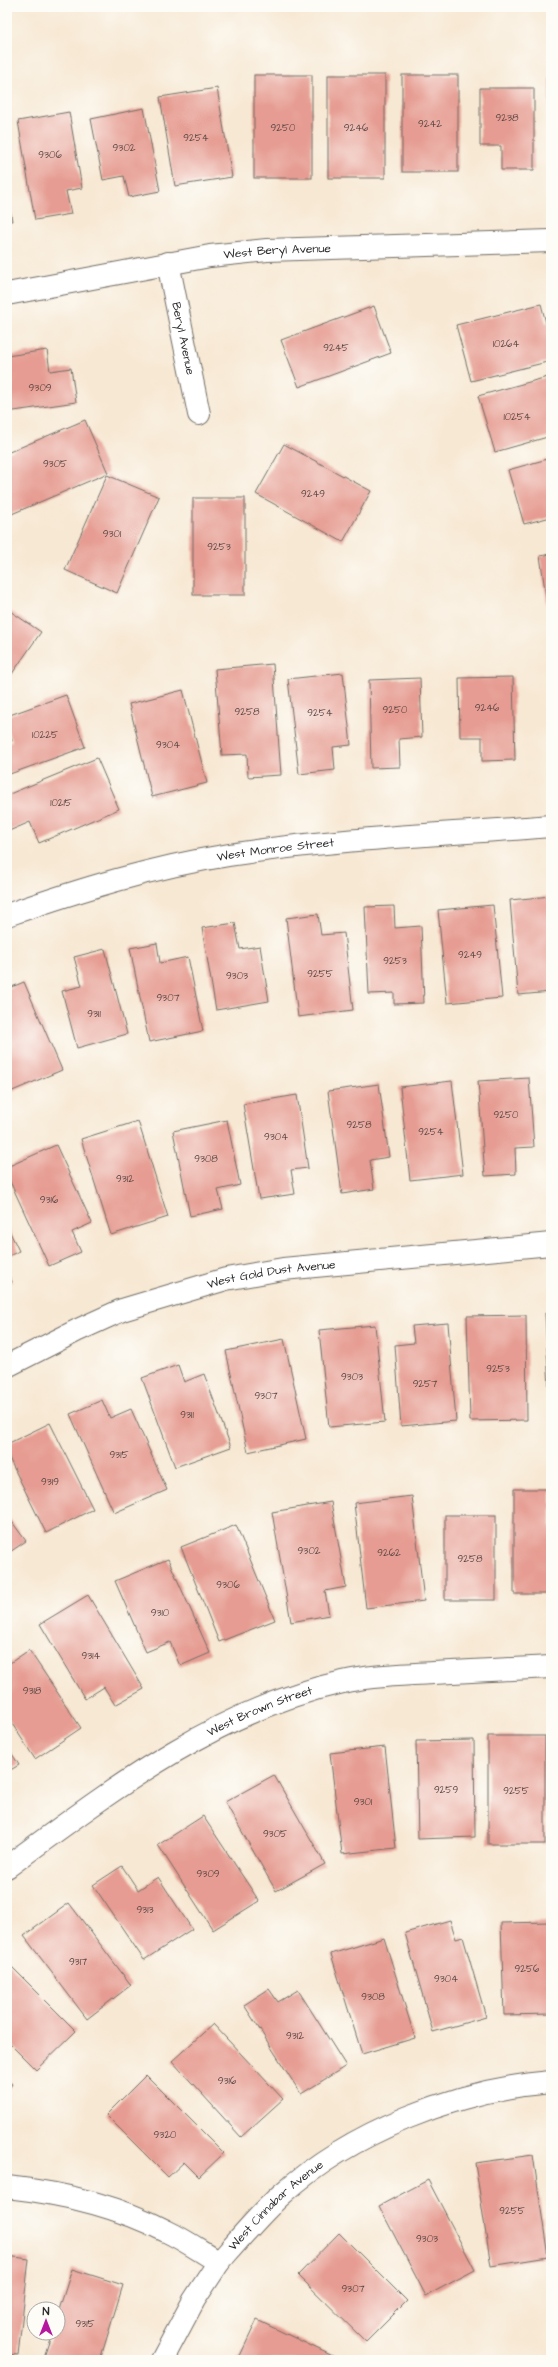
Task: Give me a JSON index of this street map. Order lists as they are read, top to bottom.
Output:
{
  "streets": {
    "street": [
      "West Beryl Avenue",
      "Beryl Avenue",
      "West Monroe Street",
      "West Gold Dust Avenue",
      "West Brown Street",
      "West Cinnabar Avenue"
    ]
  },
  "crossings": [
    ["West Beryl Avenue", "Beryl Avenue"]
  ],
  "house_numbers": [
    "9238",
    "9242",
    "9250",
    "9246",
    "9254",
    "9302",
    "9306",
    "10264",
    "9245",
    "9309",
    "10254",
    "9305",
    "9249",
    "9301",
    "9253",
    "9246",
    "9250",
    "9258",
    "9254",
    "10225",
    "9304",
    "10215",
    "9249",
    "9253",
    "9255",
    "9303",
    "9307",
    "9311",
    "9250",
    "9258",
    "9254",
    "9304",
    "9308",
    "9312",
    "9316",
    "9253",
    "9303",
    "9257",
    "9307",
    "9311",
    "9315",
    "9319",
    "9302",
    "9262",
    "9258",
    "9306",
    "9310",
    "9314",
    "9318",
    "9259",
    "9255",
    "9301",
    "9305",
    "9309",
    "9313",
    "9317",
    "9256",
    "9304",
    "9308",
    "9312",
    "9316",
    "9320",
    "9255",
    "9303",
    "9307",
    "9315"
  ],
  "north": "top"
}
